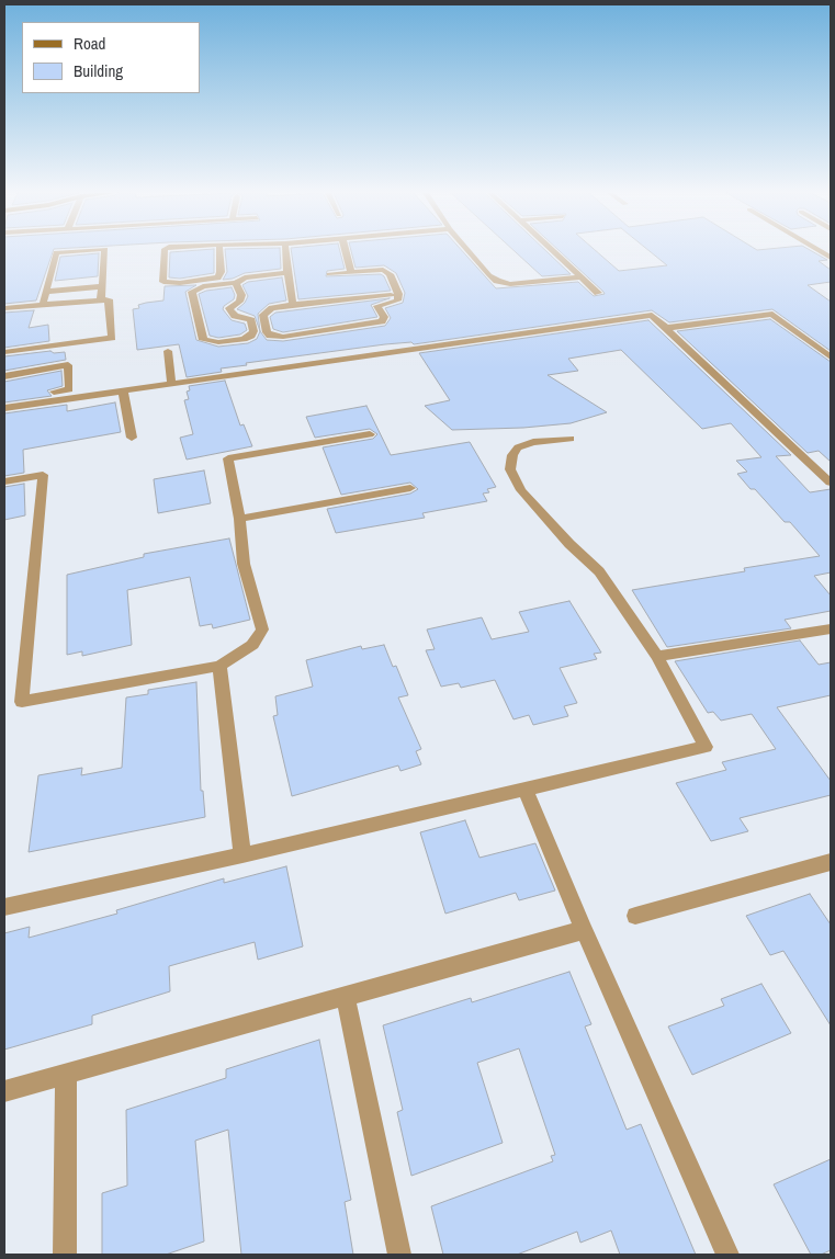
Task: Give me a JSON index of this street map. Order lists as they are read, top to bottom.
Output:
{
  "legend": ["Road", "Building"]
}
